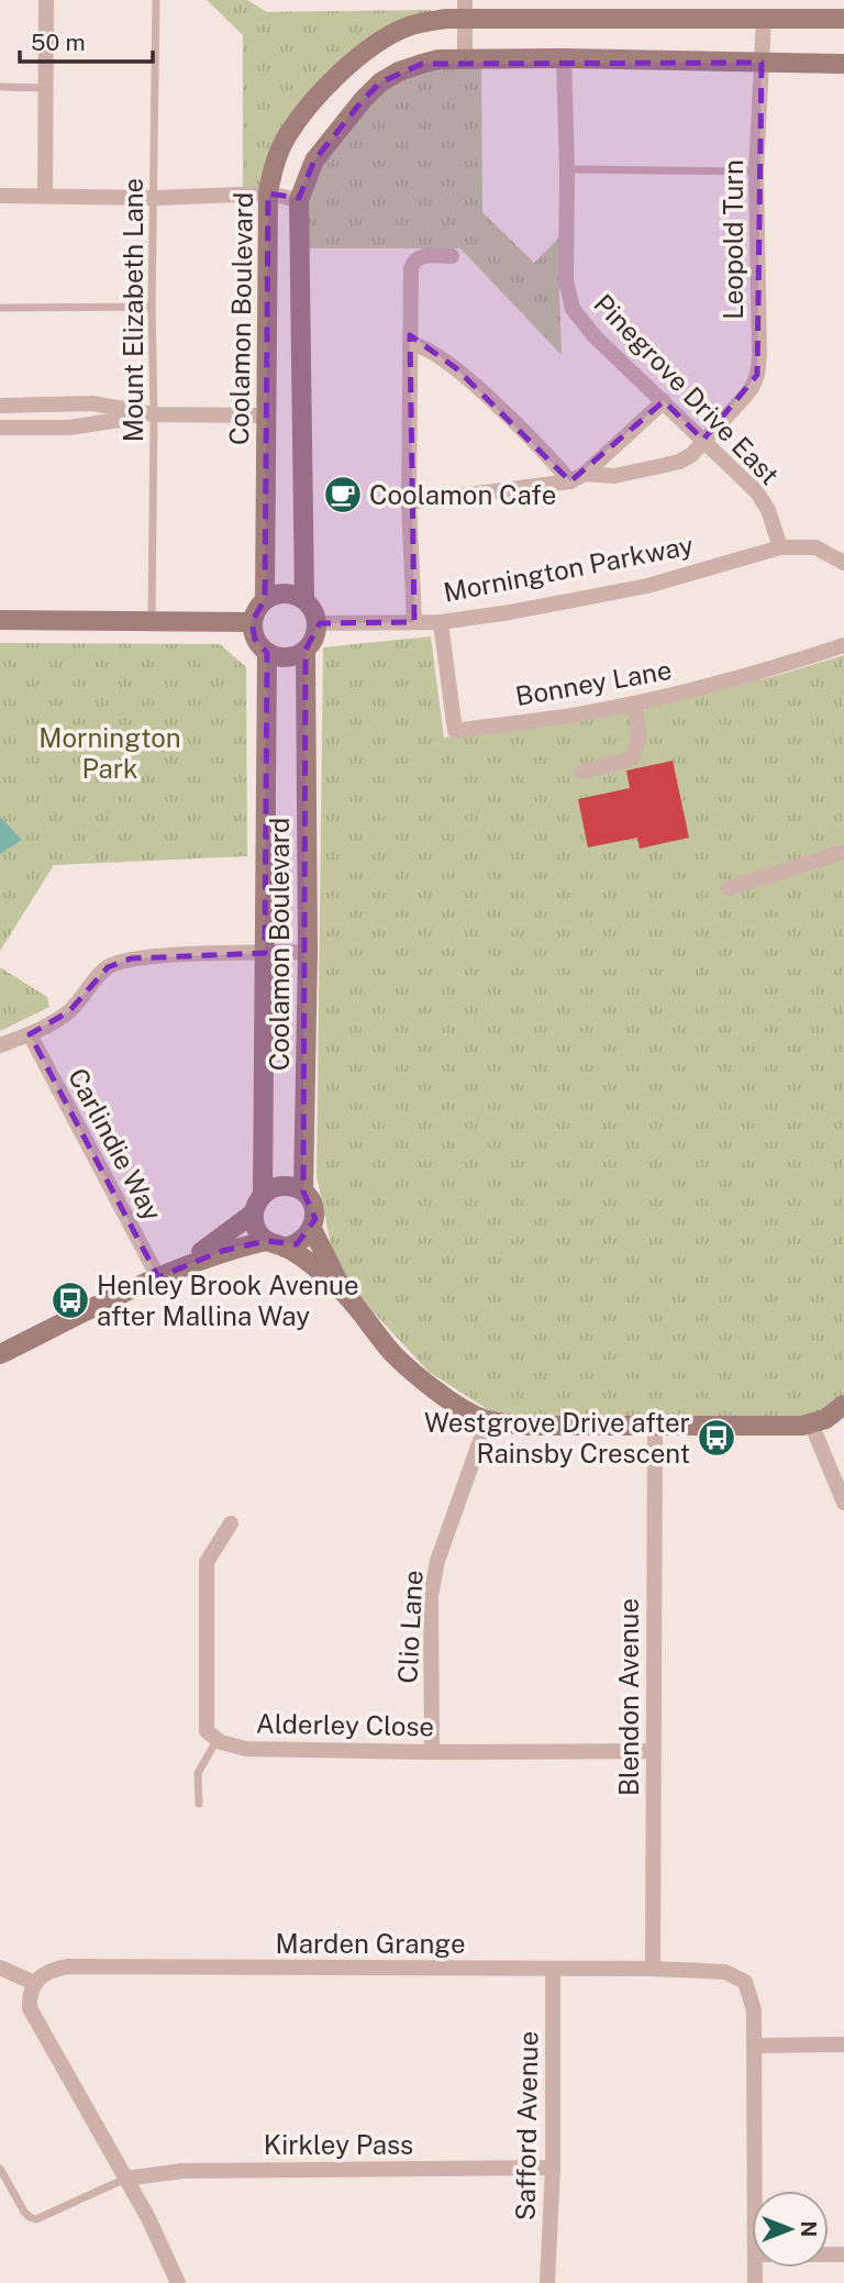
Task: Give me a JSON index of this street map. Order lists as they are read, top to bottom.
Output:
{
  "streets": {
    "street": [
      "Leopold Turn",
      "Coolamon Boulevard",
      "Pinegrove Drive East",
      "Mornington Parkway",
      "Bonney Lane",
      "Carlindie Way",
      "Clio Lane",
      "Blendon Avenue",
      "Alderley Close",
      "Marden Grange",
      "Safford Avenue",
      "Kirkley Pass"
    ],
    "lane": ["Mount Elizabeth Lane"]
  },
  "crossings": [
    ["Leopold Turn", "Coolamon Boulevard"],
    ["Leopold Turn", "Pinegrove Drive East"],
    ["Coolamon Boulevard", "Pinegrove Drive East"],
    ["Coolamon Boulevard", "Mornington Parkway"],
    ["Pinegrove Drive East", "Mornington Parkway"],
    ["Mornington Parkway", "Bonney Lane"],
    ["Clio Lane", "Alderley Close"],
    ["Blendon Avenue", "Alderley Close"],
    ["Blendon Avenue", "Marden Grange"],
    ["Marden Grange", "Safford Avenue"],
    ["Safford Avenue", "Kirkley Pass"]
  ],
  "parks": ["Mornington Park"],
  "places": {
    "cafe": ["Coolamon Cafe"],
    "bus stop": ["Henley Brook Avenue after Mallina Way", "Westgrove Drive after Rainsby Crescent"]
  },
  "scale_bar": "50 m",
  "north": "right"
}
